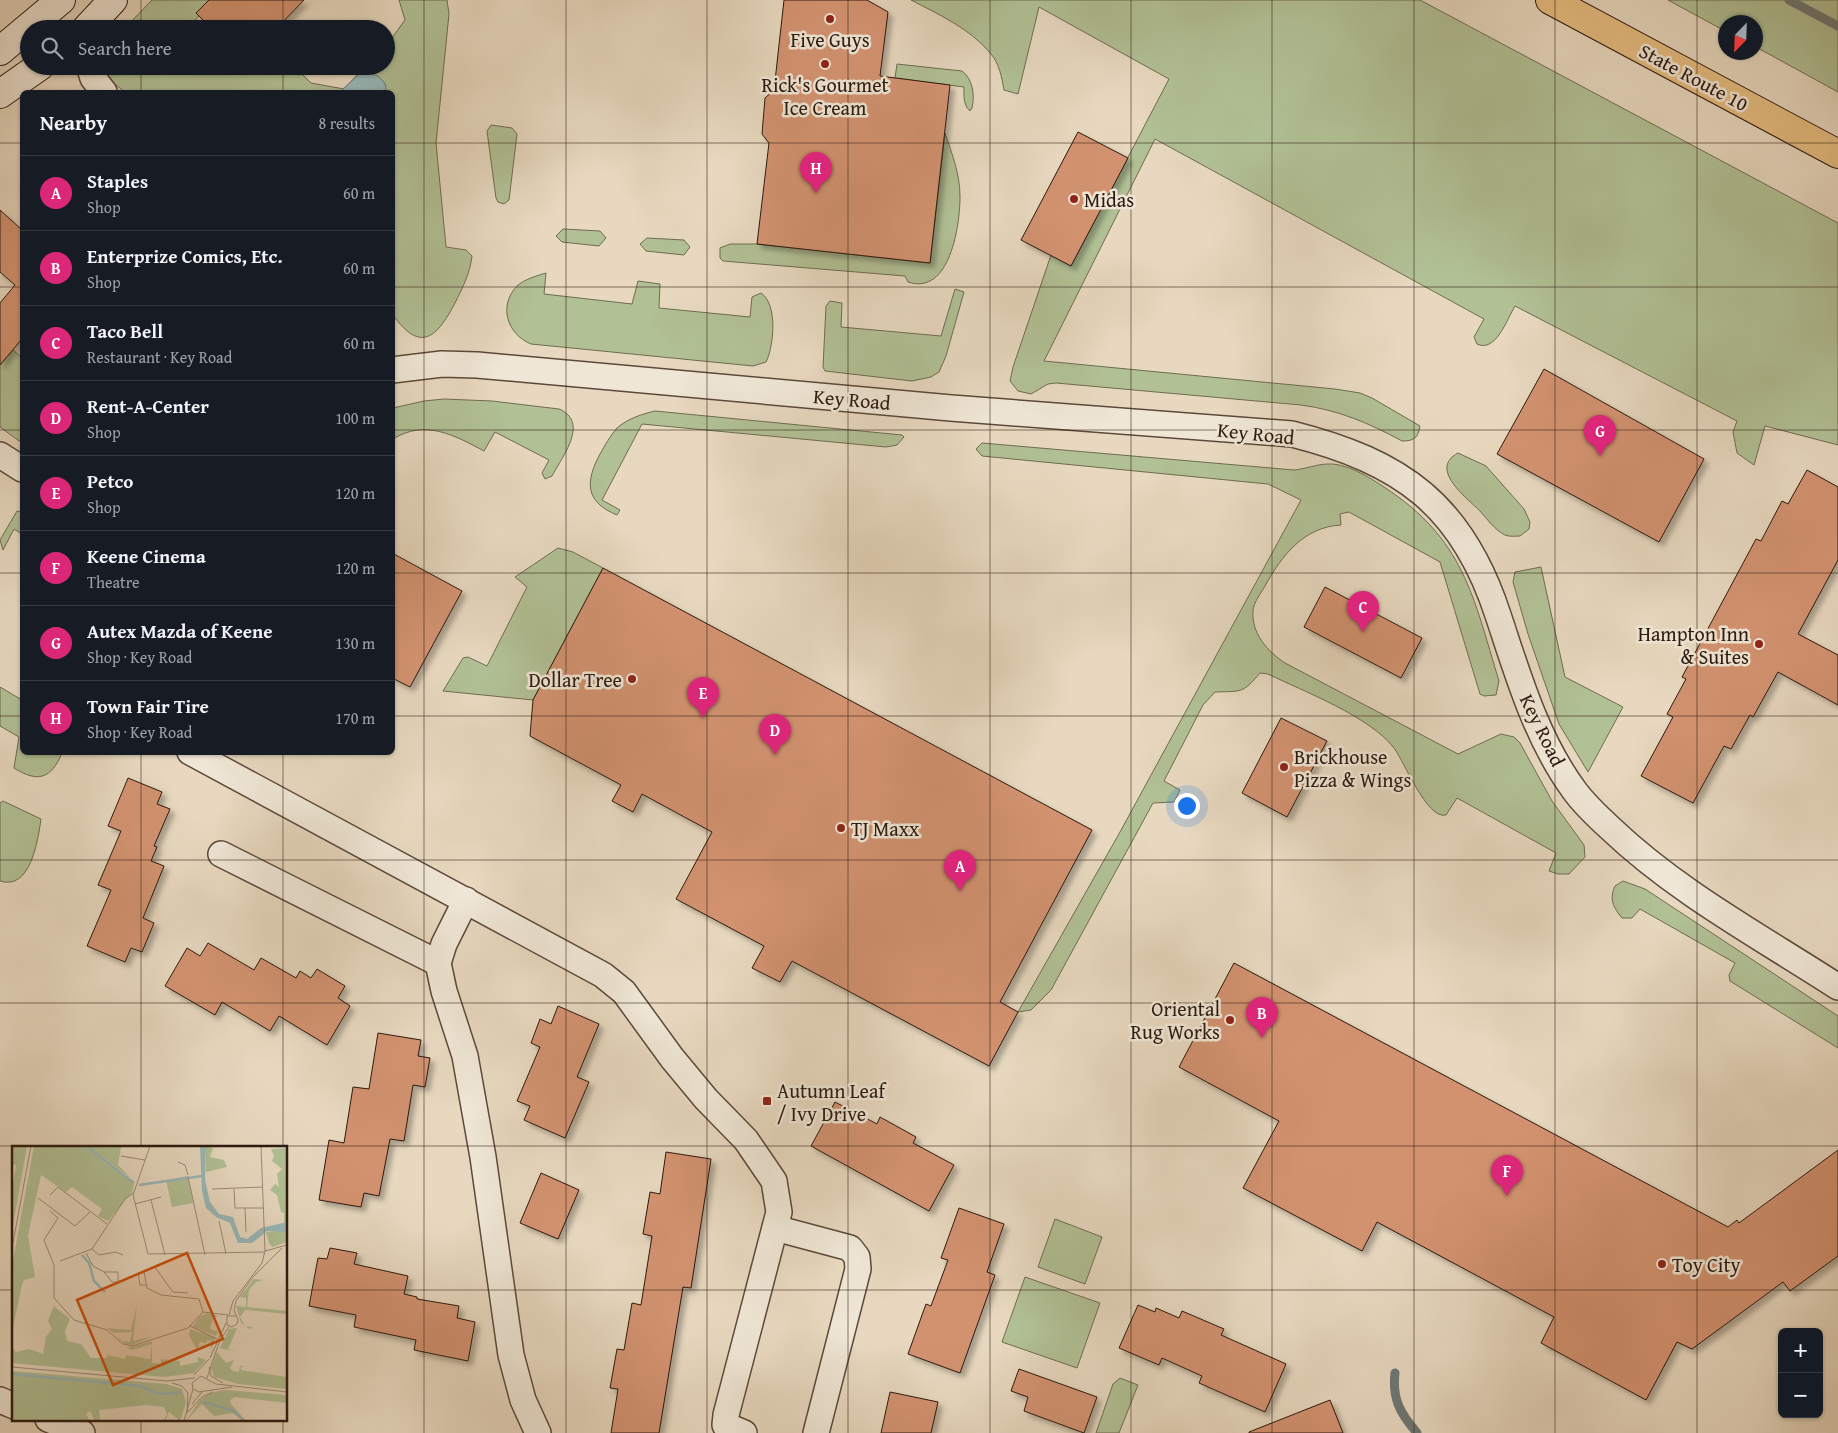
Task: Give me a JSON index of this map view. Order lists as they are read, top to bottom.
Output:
{
  "streets": {
    "highway": ["State Route 10"],
    "street": ["Key Road"]
  },
  "places": {
    "other": [
      "Five Guys",
      "Rick's Gourmet Ice Cream",
      "Midas",
      "Hampton Inn & Suites",
      "Dollar Tree",
      "Brickhouse Pizza & Wings",
      "TJ Maxx",
      "Oriental Rug Works",
      "Toy City"
    ],
    "transit": ["Autumn Leaf / Ivy Drive"]
  },
  "north": "bottom left",
  "page": {
    "search": "Search here",
    "heading": ["Nearby", "8 results"],
    "pins": [
      "H",
      "G",
      "C",
      "E",
      "D",
      "A",
      "B",
      "F"
    ],
    "list": [
      {
        "mark": "A",
        "name": "Staples",
        "note": "Shop",
        "value": "60 m"
      },
      {
        "mark": "B",
        "name": "Enterprize Comics, Etc.",
        "note": "Shop",
        "value": "60 m"
      },
      {
        "mark": "C",
        "name": "Taco Bell",
        "note": "Restaurant · Key Road",
        "value": "60 m"
      },
      {
        "mark": "D",
        "name": "Rent-A-Center",
        "note": "Shop",
        "value": "100 m"
      },
      {
        "mark": "E",
        "name": "Petco",
        "note": "Shop",
        "value": "120 m"
      },
      {
        "mark": "F",
        "name": "Keene Cinema",
        "note": "Theatre",
        "value": "120 m"
      },
      {
        "mark": "G",
        "name": "Autex Mazda of Keene",
        "note": "Shop · Key Road",
        "value": "130 m"
      },
      {
        "mark": "H",
        "name": "Town Fair Tire",
        "note": "Shop · Key Road",
        "value": "170 m"
      }
    ],
    "map_buttons": ["+", "−"]
  }
}
